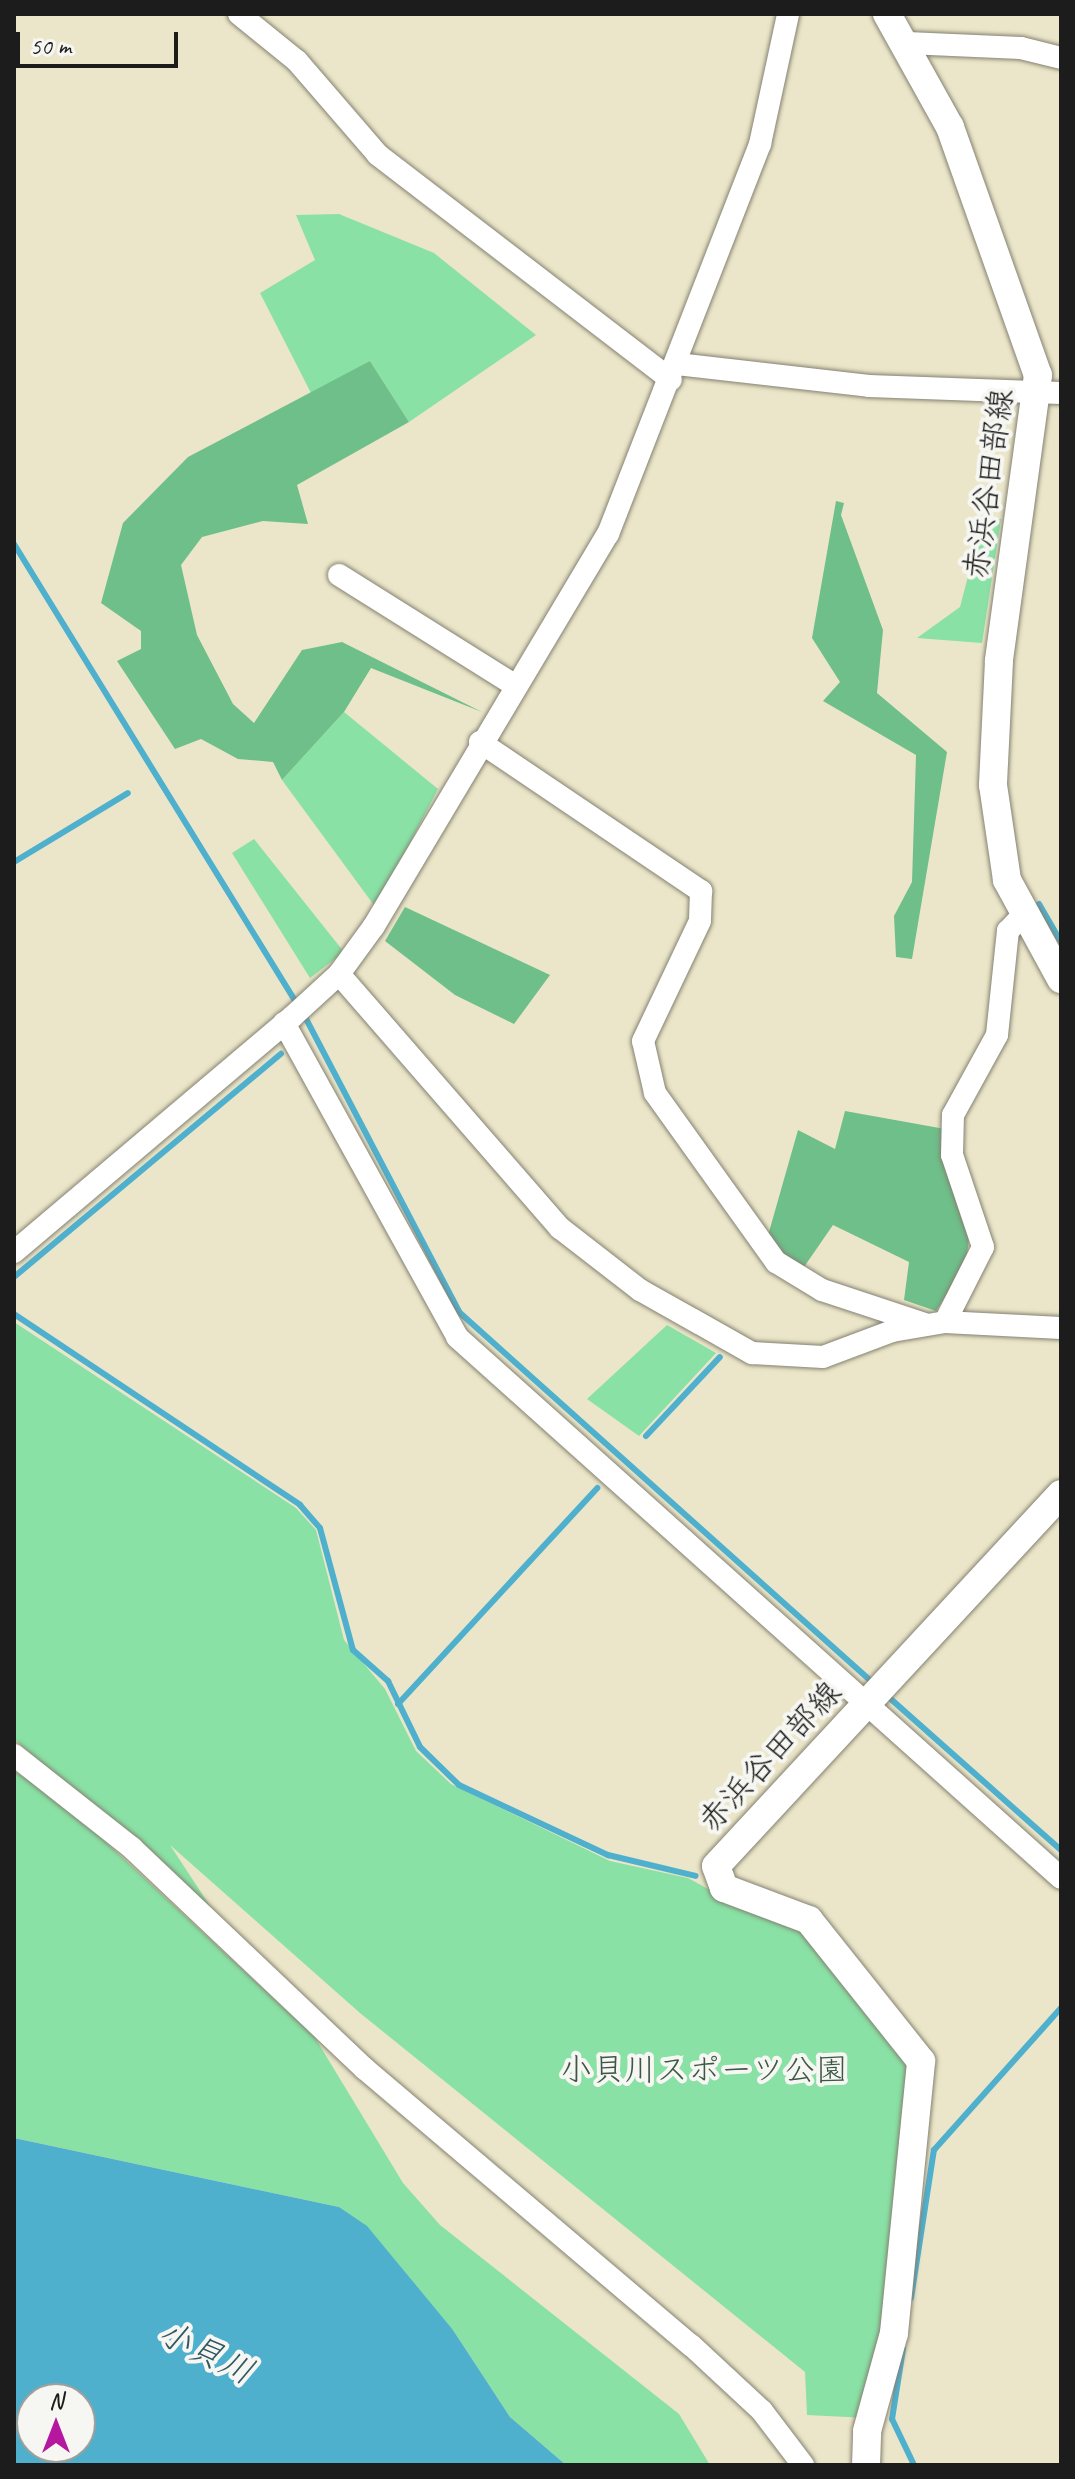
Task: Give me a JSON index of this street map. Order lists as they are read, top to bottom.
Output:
{
  "streets": {
    "main road": ["赤浜谷田部線"]
  },
  "water": ["小貝川"],
  "parks": ["小貝川スポーツ公園"],
  "scale_bar": "50 m",
  "north": "top"
}
